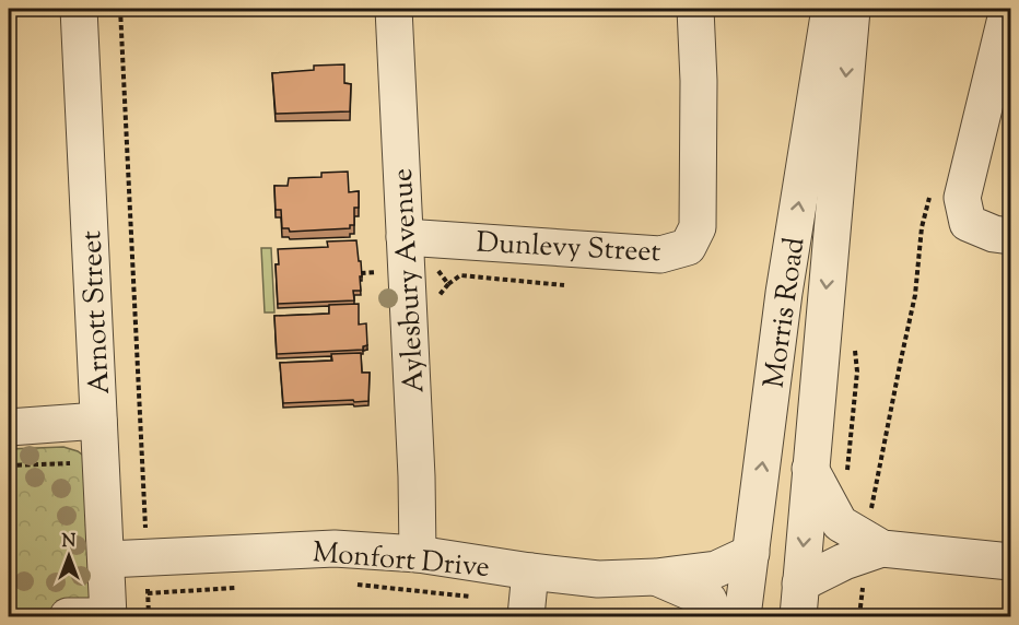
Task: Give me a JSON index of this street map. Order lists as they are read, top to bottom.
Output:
{
  "streets": {
    "street": [
      "Dunlevy Street",
      "Aylesbury Avenue",
      "Arnott Street",
      "Morris Road",
      "Monfort Drive"
    ]
  },
  "crossings": [
    ["Dunlevy Street", "Aylesbury Avenue"],
    ["Aylesbury Avenue", "Monfort Drive"],
    ["Arnott Street", "Monfort Drive"],
    ["Morris Road", "Monfort Drive"]
  ],
  "north": "top"
}
